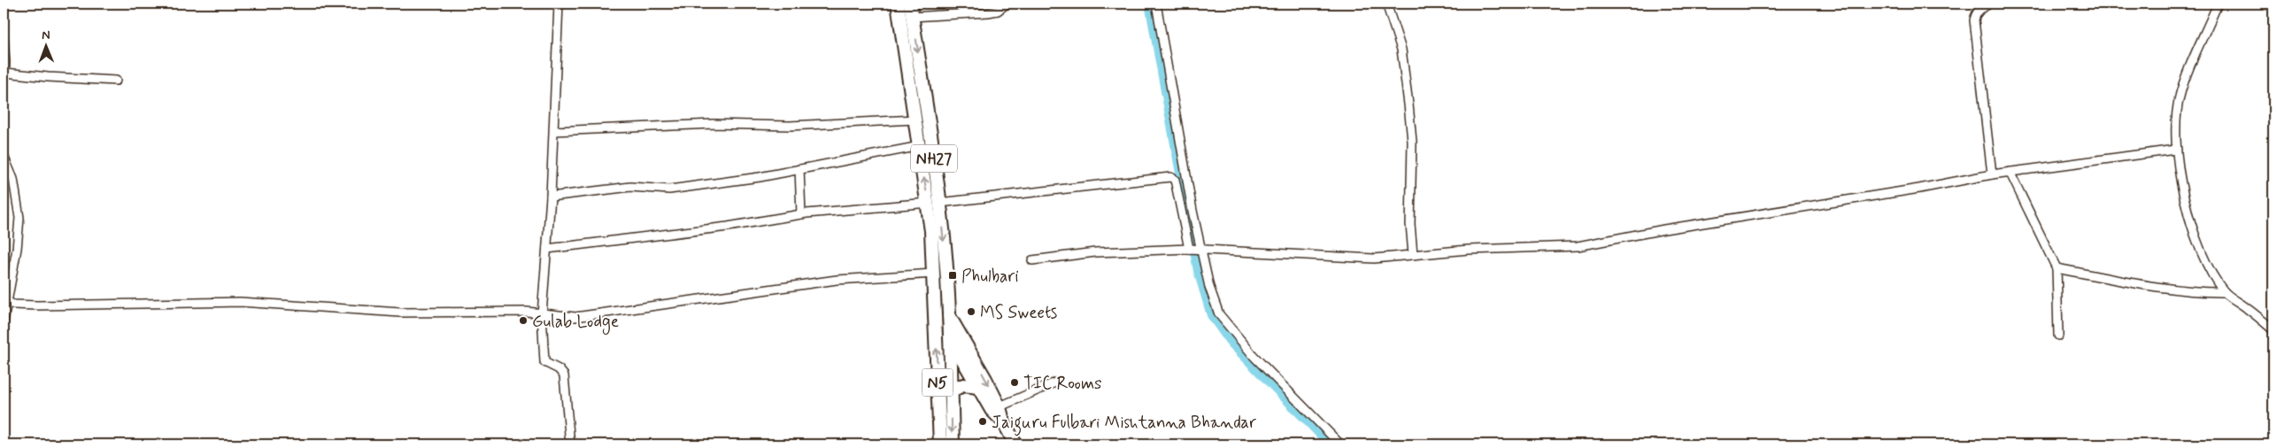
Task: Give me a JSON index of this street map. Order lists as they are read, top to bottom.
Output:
{
  "streets": {
    "highway": ["NH27", "N5"]
  },
  "crossings": [
    ["NH27", "N5"]
  ],
  "places": {
    "transit": ["Phulbari"],
    "other": [
      "MS Sweets",
      "Gulab Lodge",
      "TIC Rooms",
      "Jaiguru Fulbari Mishtanna Bhandar"
    ]
  },
  "north": "top"
}
